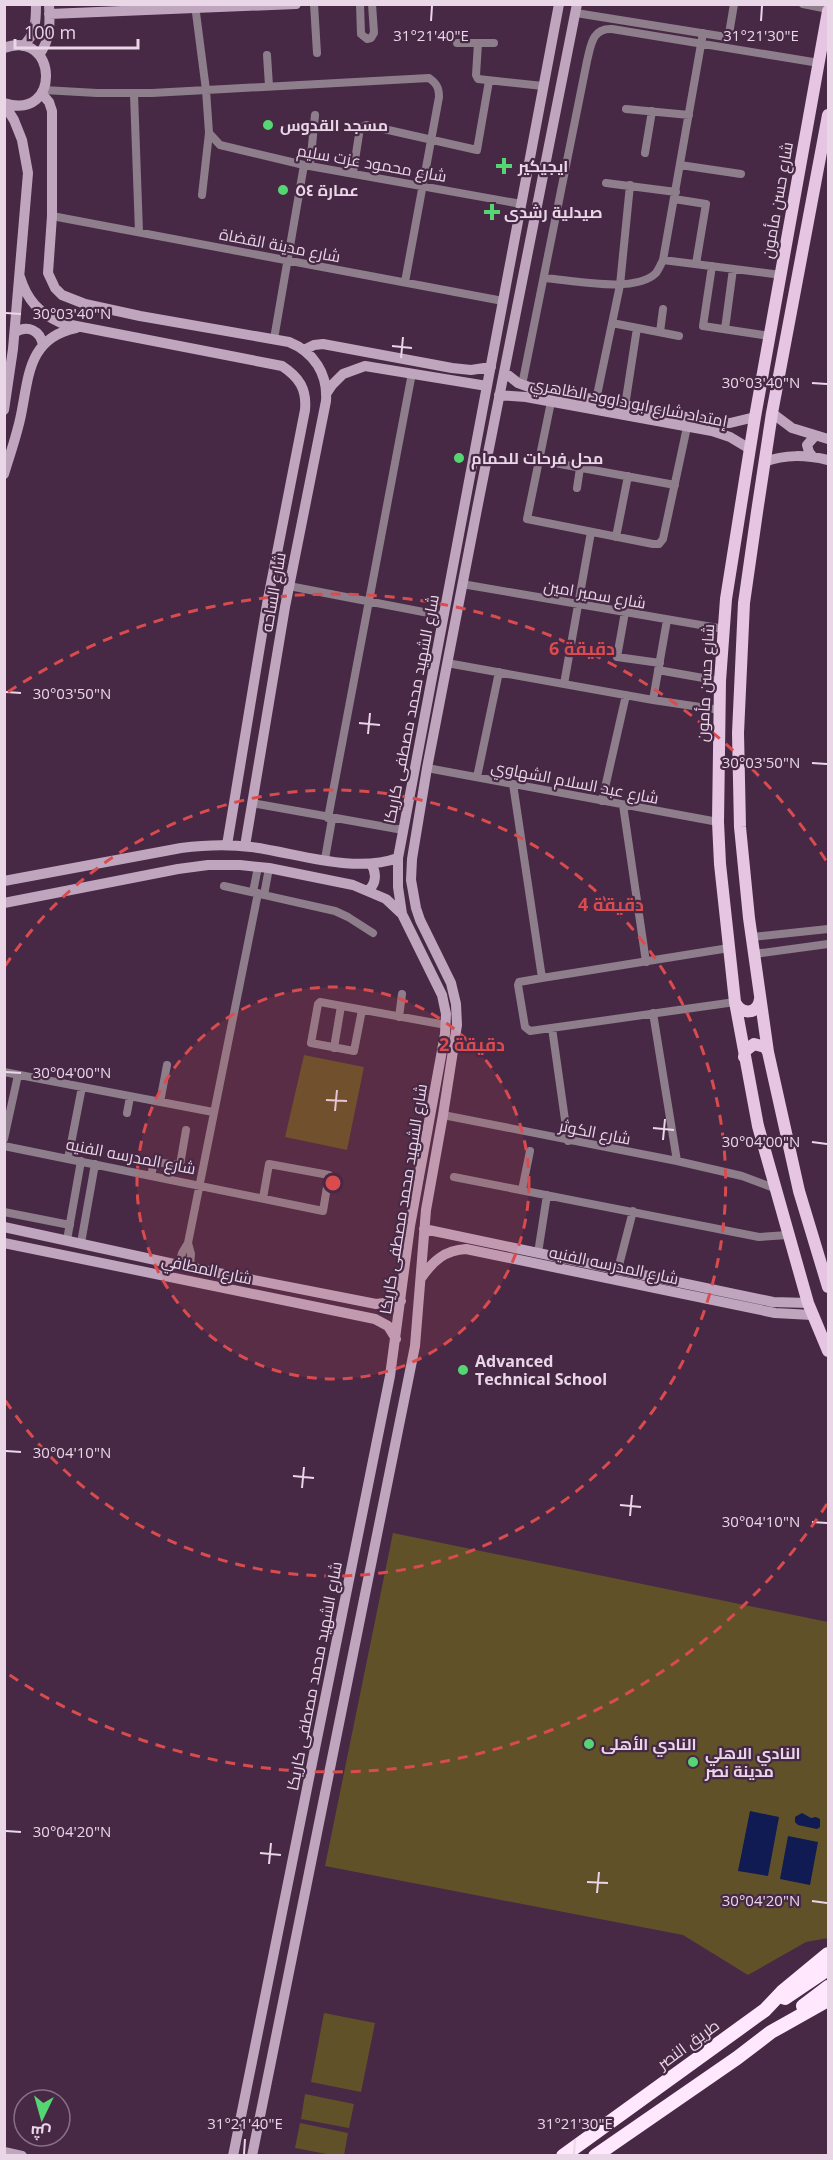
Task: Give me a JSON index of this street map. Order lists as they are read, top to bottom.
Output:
{
  "streets": {
    "highway": ["طريق النصر"],
    "main road": ["شارع حسن مأمون"],
    "street": [
      "شارع محمود عزت سليم",
      "شارع مدينة القضاة",
      "إمتداد شارع ابو داوود الظاهري",
      "شارع الساحه",
      "شارع سمير امين",
      "شارع الشهيد محمد مصطفى كاريكا",
      "شارع عبد السلام الشهاوي",
      "شارع الكوثر",
      "شارع المدرسه الفنيه",
      "شارع المطافي"
    ]
  },
  "crossings": [
    ["شارع محمود عزت سليم", "شارع الشهيد محمد مصطفى كاريكا"],
    ["شارع حسن مأمون", "إمتداد شارع ابو داوود الظاهري"],
    ["شارع حسن مأمون", "شارع سمير امين"],
    ["شارع حسن مأمون", "شارع عبد السلام الشهاوي"],
    ["شارع حسن مأمون", "شارع الكوثر"],
    ["شارع حسن مأمون", "شارع المدرسه الفنيه"],
    ["شارع مدينة القضاة", "شارع الشهيد محمد مصطفى كاريكا"],
    ["إمتداد شارع ابو داوود الظاهري", "شارع الشهيد محمد مصطفى كاريكا"],
    ["شارع سمير امين", "شارع الشهيد محمد مصطفى كاريكا"],
    ["شارع الشهيد محمد مصطفى كاريكا", "شارع عبد السلام الشهاوي"],
    ["شارع الشهيد محمد مصطفى كاريكا", "شارع الكوثر"],
    ["شارع الشهيد محمد مصطفى كاريكا", "شارع المدرسه الفنيه"],
    ["شارع الشهيد محمد مصطفى كاريكا", "شارع المطافي"]
  ],
  "places": {
    "other": [
      "مسجد القدوس",
      "عمارة ٥٤",
      "محل فرحات للحمام",
      "Advanced Technical School",
      "النادي الأهلى",
      "النادي الاهلي مدينة نصر"
    ],
    "health": ["ايجيكير", "صيدلية رشدى"]
  },
  "scale_bar": "100 m",
  "north": "bottom",
  "coordinates": [
    "31°21'40\"E",
    "31°21'30\"E",
    "30°03'40\"N",
    "30°03'50\"N",
    "30°04'00\"N",
    "30°04'10\"N",
    "30°04'20\"N"
  ],
  "rings": ["6 دقيقة", "4 دقيقة", "2 دقيقة"]
}
